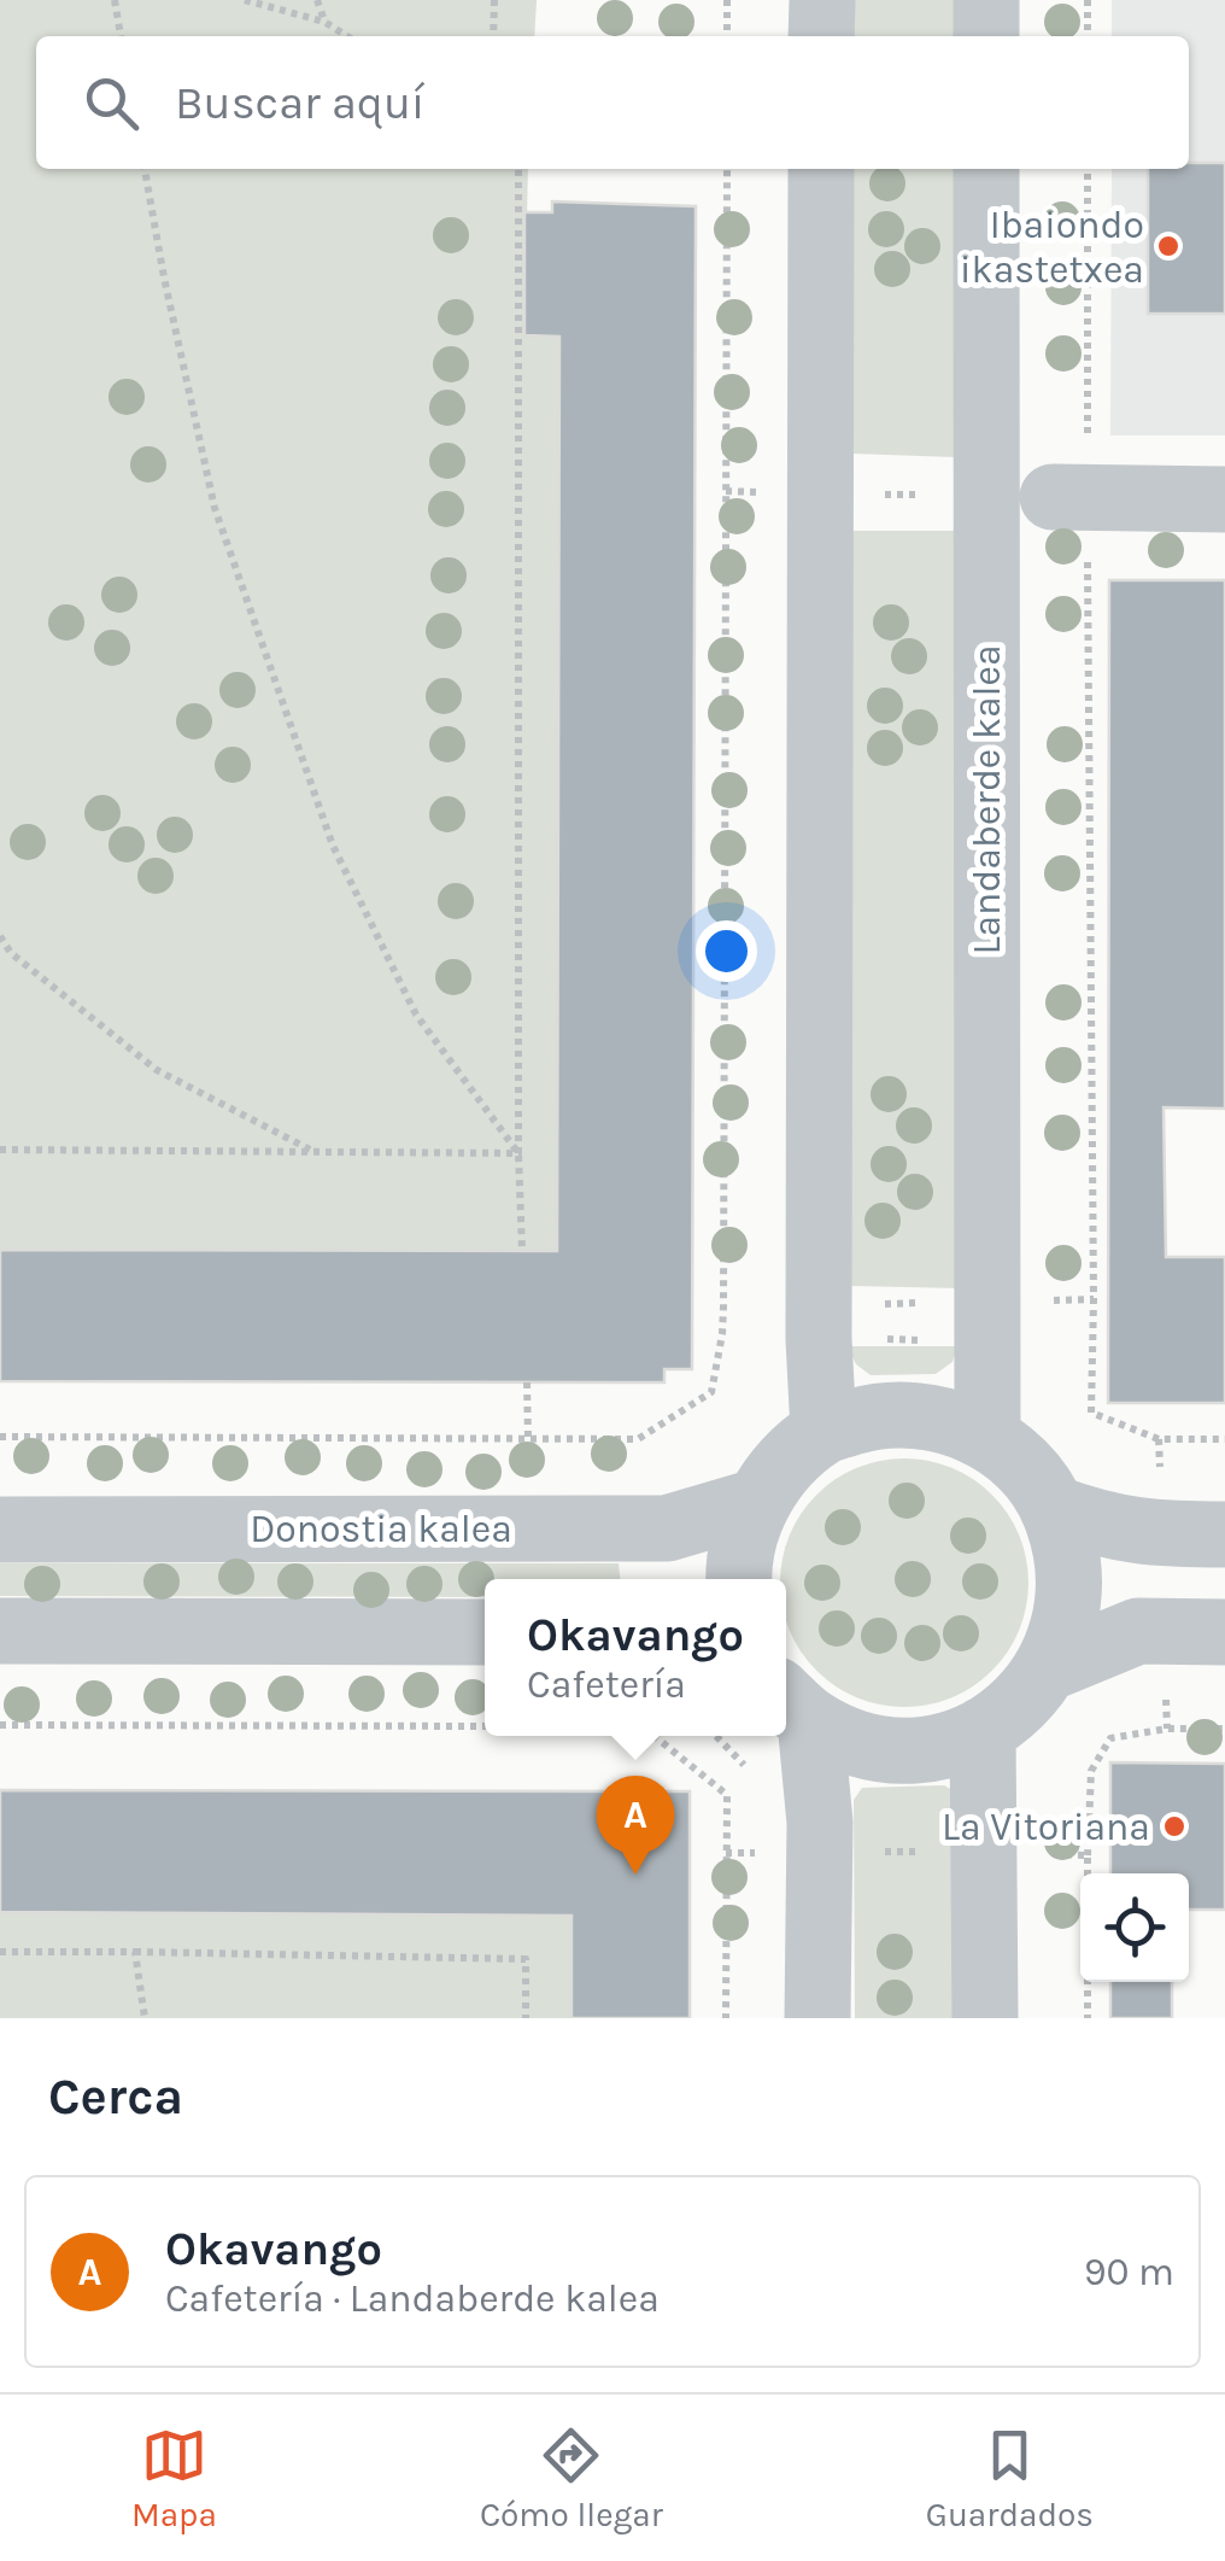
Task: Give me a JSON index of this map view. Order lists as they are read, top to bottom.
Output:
{
  "streets": {
    "street": ["Landaberde kalea", "Donostia kalea"]
  },
  "places": ["Ibaiondo ikastetxea", "La Vitoriana"],
  "page": {
    "search": "Buscar aquí",
    "popup": ["Okavango", "Cafetería"],
    "pins": "A",
    "heading": "Cerca",
    "list": [
      {
        "mark": "A",
        "name": "Okavango",
        "note": "Cafetería · Landaberde kalea",
        "value": "90 m"
      }
    ],
    "nav": ["Mapa", "Cómo llegar", "Guardados"]
  }
}
